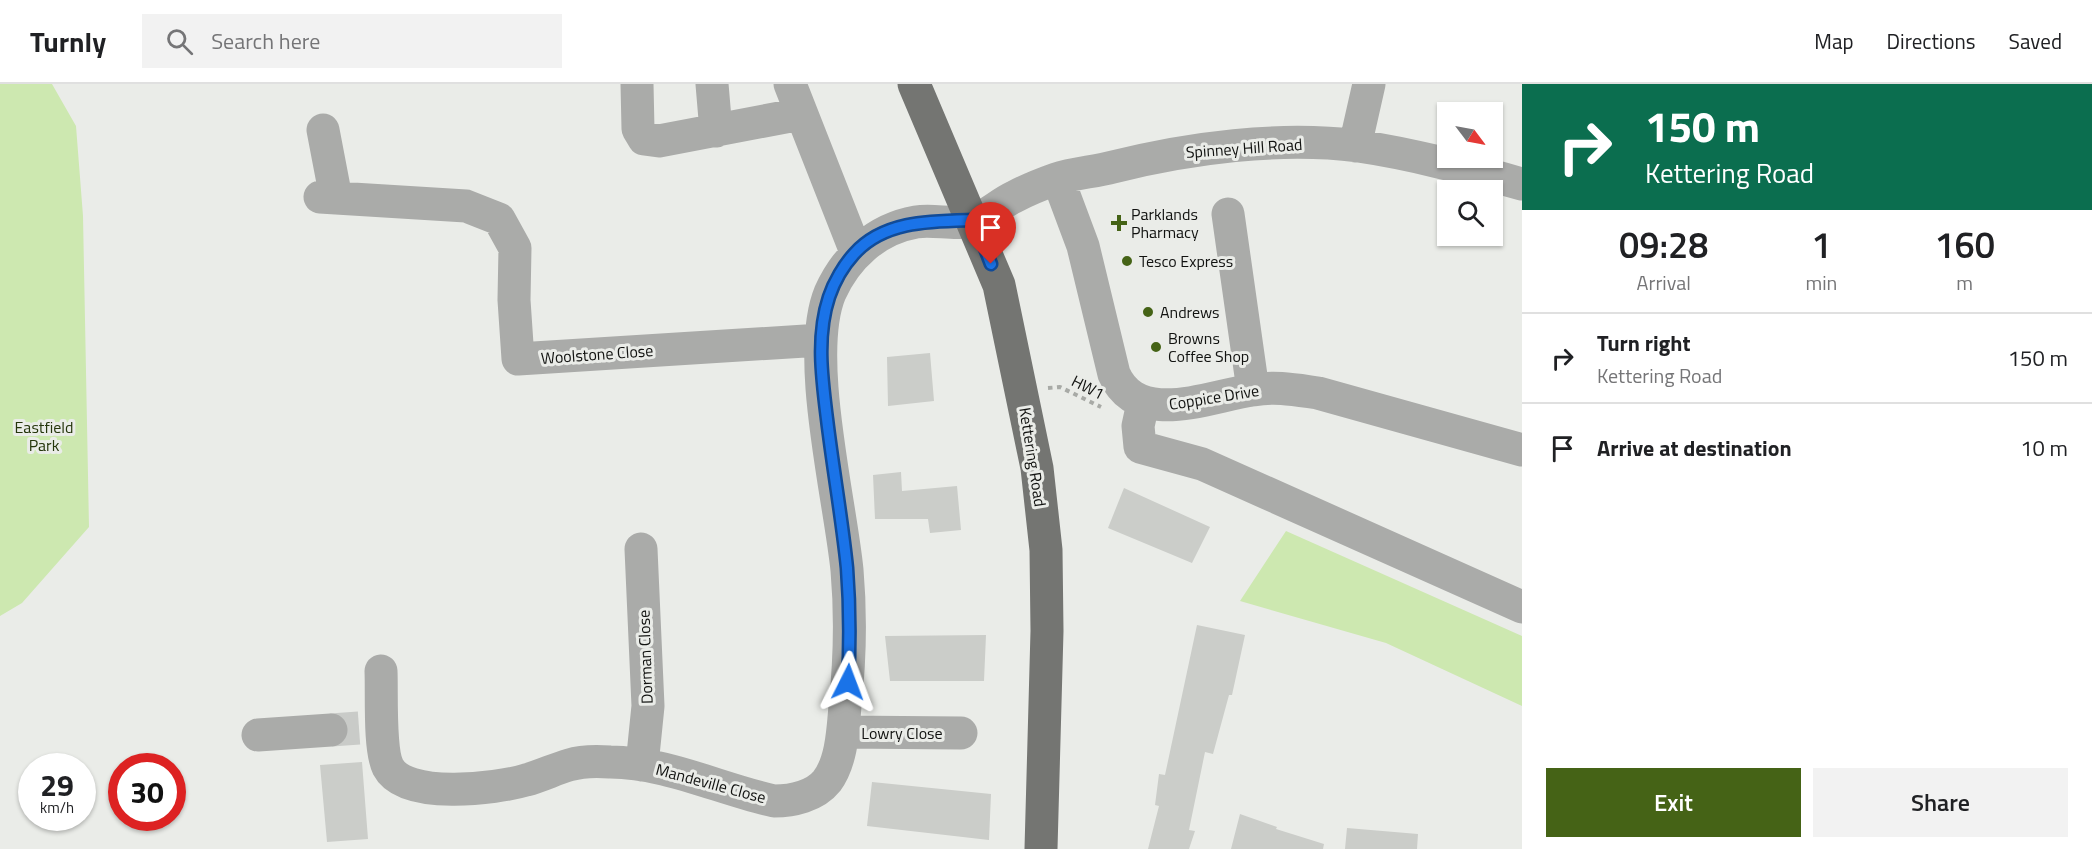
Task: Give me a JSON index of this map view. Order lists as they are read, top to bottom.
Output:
{
  "streets": {
    "main road": ["Kettering Road"],
    "street": [
      "Spinney Hill Road",
      "Woolstone Close",
      "Coppice Drive",
      "Dorman Close",
      "Lowry Close",
      "Mandeville Close"
    ],
    "path": ["HW1"]
  },
  "crossings": [
    ["Spinney Hill Road", "Kettering Road"],
    ["Spinney Hill Road", "Mandeville Close"],
    ["Woolstone Close", "Mandeville Close"],
    ["HW1", "Coppice Drive"],
    ["HW1", "Kettering Road"],
    ["Kettering Road", "Mandeville Close"],
    ["Dorman Close", "Mandeville Close"],
    ["Lowry Close", "Mandeville Close"]
  ],
  "parks": ["Eastfield Park"],
  "places": {
    "health": ["Parklands Pharmacy"],
    "other": ["Tesco Express", "Andrews", "Browns Coffee Shop"]
  },
  "north": "bottom right",
  "page": {
    "header": "Turnly",
    "search": "Search here",
    "nav": ["Map", "Directions", "Saved"],
    "turn": ["150 m", "Kettering Road"],
    "eta": [
      "09:28",
      "Arrival",
      "1",
      "min",
      "160",
      "m"
    ],
    "list": [
      {
        "name": "Turn right",
        "note": "Kettering Road",
        "value": "150 m"
      },
      {
        "name": "Arrive at destination",
        "value": "10 m"
      }
    ],
    "speed": "29 km/h",
    "limit": "30",
    "buttons": ["Exit", "Share"]
  }
}
